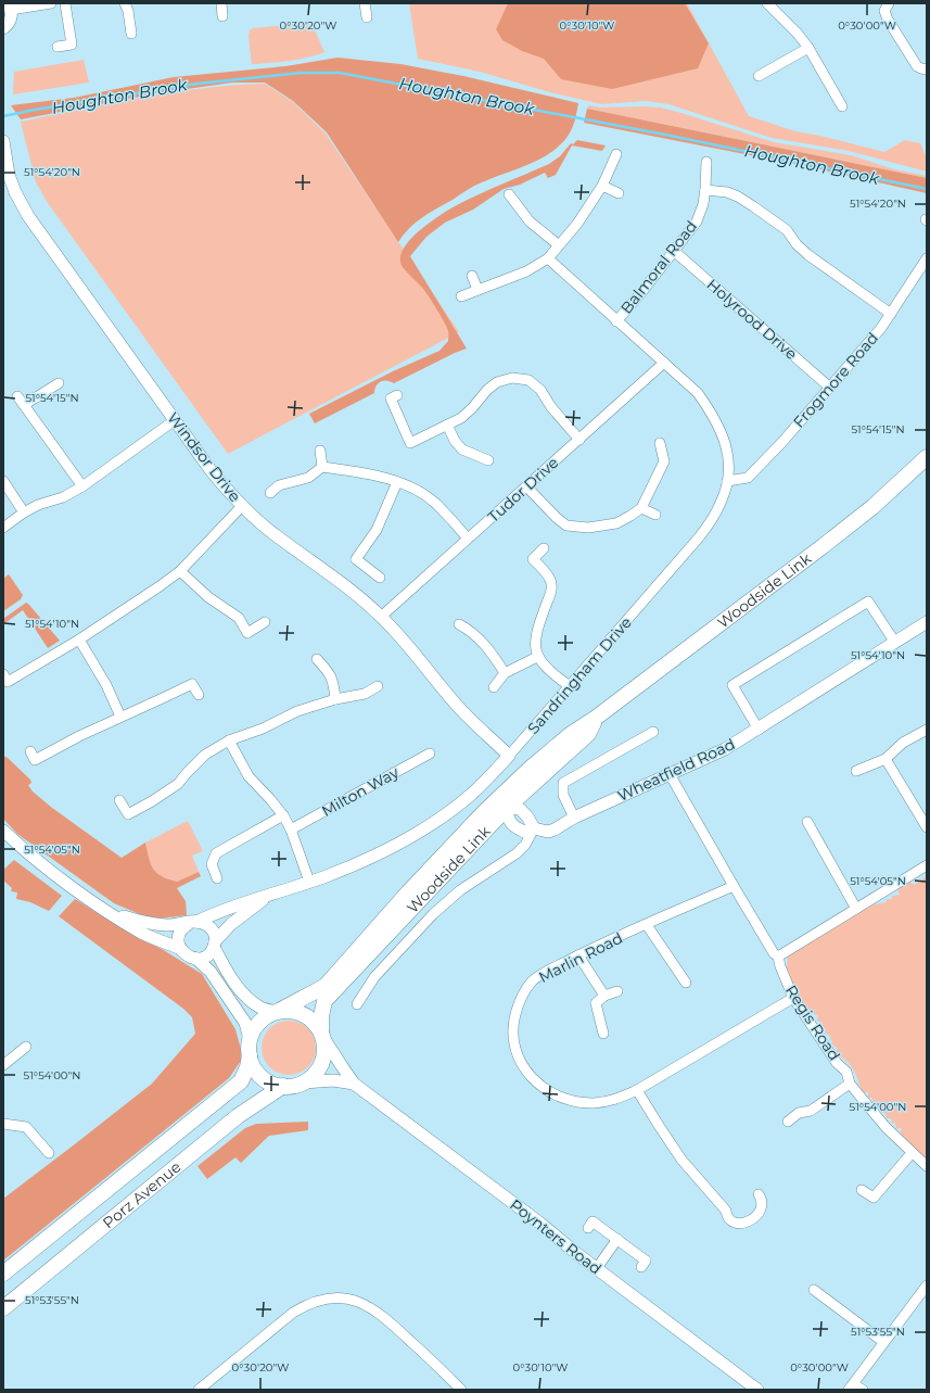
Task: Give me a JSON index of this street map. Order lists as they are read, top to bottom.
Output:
{
  "streets": {
    "main road": ["Woodside Link", "Porz Avenue"],
    "street": [
      "Balmoral Road",
      "Holyrood Drive",
      "Frogmore Road",
      "Windsor Drive",
      "Tudor Drive",
      "Sandringham Drive",
      "Wheatfield Road",
      "Milton Way",
      "Marlin Road",
      "Regis Road",
      "Poynters Road"
    ]
  },
  "crossings": [
    ["Balmoral Road", "Holyrood Drive"],
    ["Balmoral Road", "Sandringham Drive"],
    ["Holyrood Drive", "Frogmore Road"],
    ["Frogmore Road", "Sandringham Drive"],
    ["Windsor Drive", "Tudor Drive"],
    ["Windsor Drive", "Sandringham Drive"],
    ["Tudor Drive", "Sandringham Drive"],
    ["Woodside Link", "Porz Avenue"],
    ["Woodside Link", "Poynters Road"],
    ["Wheatfield Road", "Regis Road"],
    ["Marlin Road", "Regis Road"],
    ["Porz Avenue", "Poynters Road"]
  ],
  "water": ["Houghton Brook"],
  "coordinates": [
    "0°30'20\"W",
    "0°30'10\"W",
    "0°30'00\"W",
    "51°54'20\"N",
    "51°54'15\"N",
    "51°54'10\"N",
    "51°54'05\"N",
    "51°54'00\"N",
    "51°53'55\"N"
  ]
}
